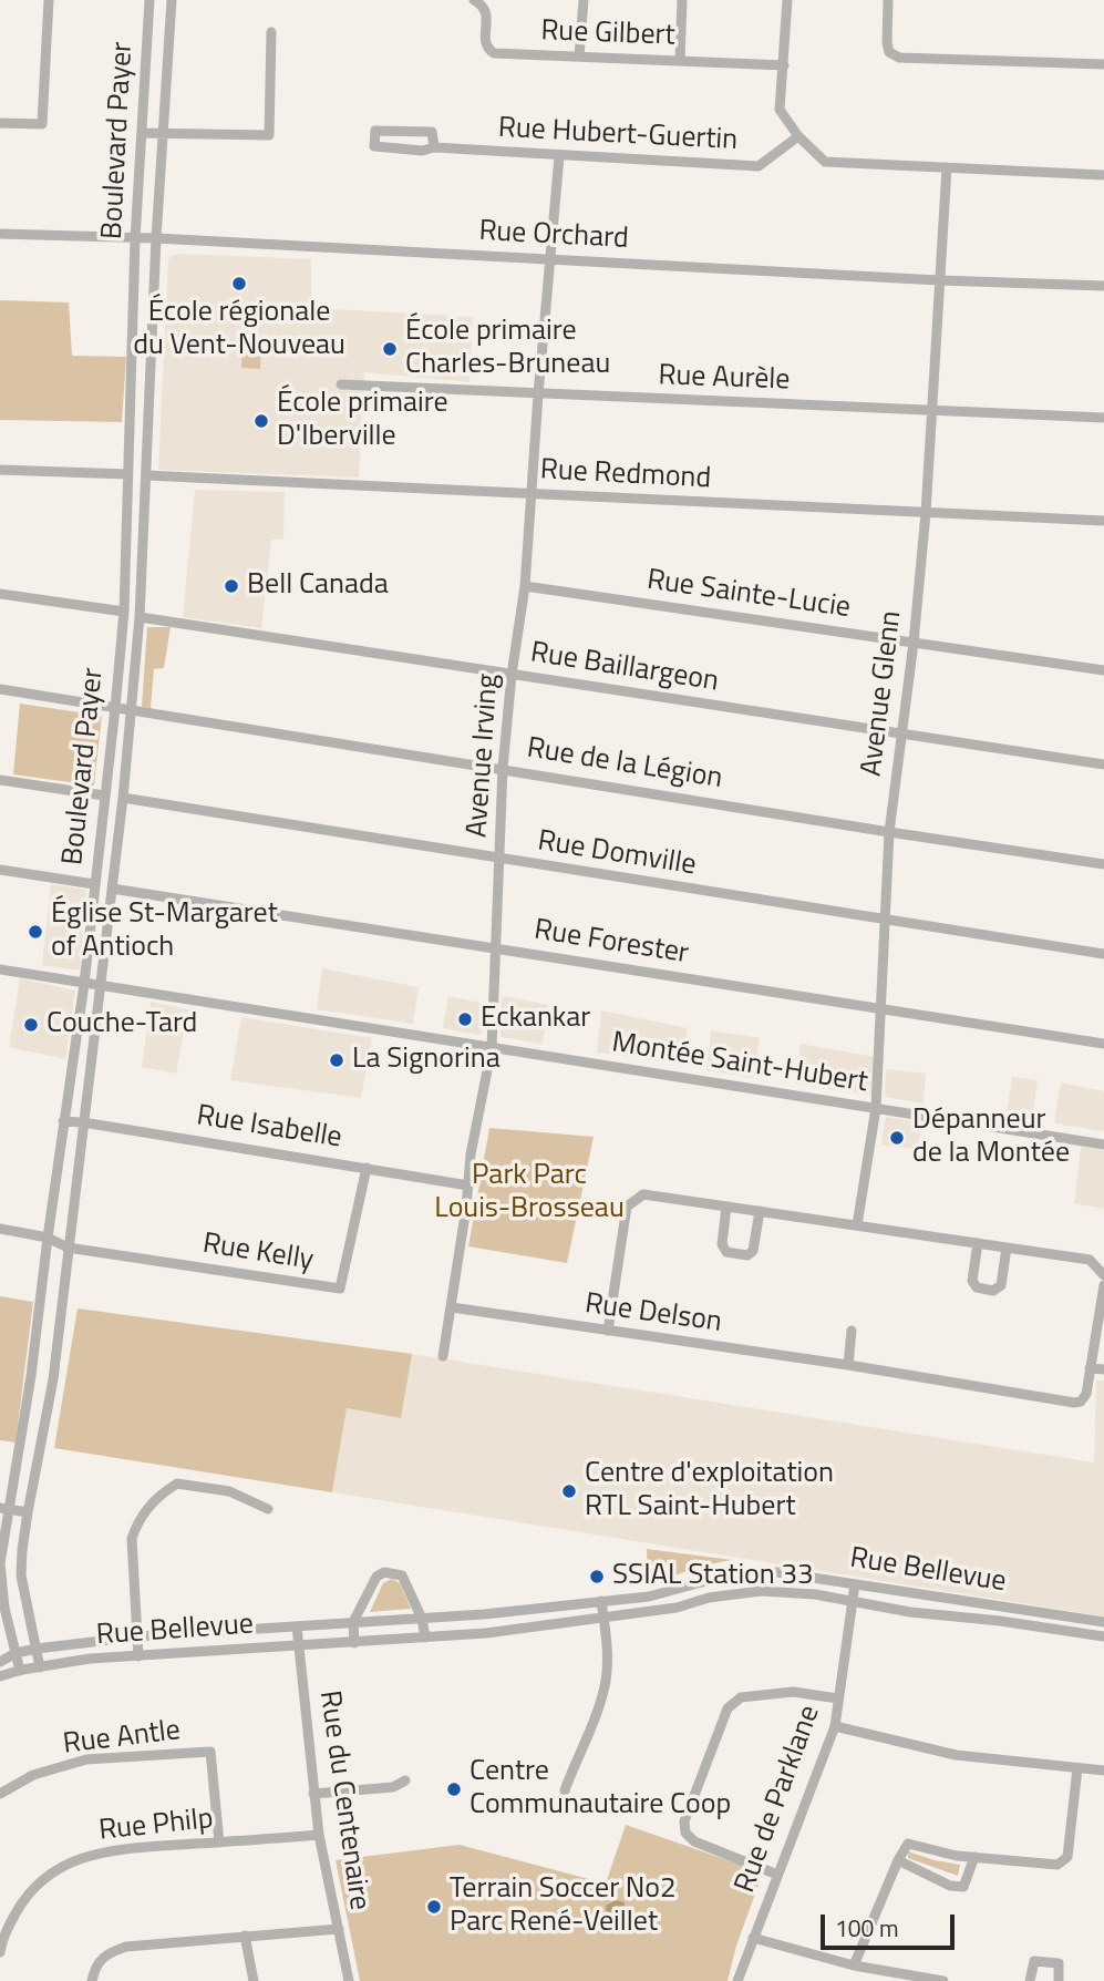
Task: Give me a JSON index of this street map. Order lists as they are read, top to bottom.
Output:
{
  "streets": {
    "street": [
      "Rue Gilbert",
      "Rue Hubert-Guertin",
      "Boulevard Payer",
      "Rue Orchard",
      "Rue Aurèle",
      "Rue Redmond",
      "Rue Sainte-Lucie",
      "Rue Baillargeon",
      "Avenue Glenn",
      "Avenue Irving",
      "Rue de la Légion",
      "Rue Domville",
      "Rue Forester",
      "Montée Saint-Hubert",
      "Rue Isabelle",
      "Rue Kelly",
      "Rue Delson",
      "Rue Bellevue",
      "Rue Antle",
      "Rue de Parklane",
      "Rue du Centenaire",
      "Rue Philp"
    ]
  },
  "crossings": [
    ["Rue Hubert-Guertin", "Avenue Irving"],
    ["Boulevard Payer", "Rue Orchard"],
    ["Boulevard Payer", "Rue Redmond"],
    ["Boulevard Payer", "Rue Baillargeon"],
    ["Boulevard Payer", "Rue de la Légion"],
    ["Boulevard Payer", "Rue Domville"],
    ["Boulevard Payer", "Rue Forester"],
    ["Boulevard Payer", "Montée Saint-Hubert"],
    ["Boulevard Payer", "Rue Isabelle"],
    ["Boulevard Payer", "Rue Kelly"],
    ["Boulevard Payer", "Rue Bellevue"],
    ["Rue Orchard", "Avenue Glenn"],
    ["Rue Orchard", "Avenue Irving"],
    ["Rue Aurèle", "Avenue Glenn"],
    ["Rue Aurèle", "Avenue Irving"],
    ["Rue Redmond", "Avenue Glenn"],
    ["Rue Redmond", "Avenue Irving"],
    ["Rue Sainte-Lucie", "Avenue Glenn"],
    ["Rue Sainte-Lucie", "Avenue Irving"],
    ["Rue Baillargeon", "Avenue Glenn"],
    ["Rue Baillargeon", "Avenue Irving"],
    ["Avenue Glenn", "Rue de la Légion"],
    ["Avenue Glenn", "Rue Domville"],
    ["Avenue Glenn", "Rue Forester"],
    ["Avenue Glenn", "Montée Saint-Hubert"],
    ["Avenue Irving", "Rue de la Légion"],
    ["Avenue Irving", "Rue Domville"],
    ["Avenue Irving", "Rue Forester"],
    ["Avenue Irving", "Montée Saint-Hubert"],
    ["Avenue Irving", "Rue Isabelle"],
    ["Avenue Irving", "Rue Delson"],
    ["Rue Isabelle", "Rue Kelly"],
    ["Rue Bellevue", "Rue de Parklane"],
    ["Rue Bellevue", "Rue du Centenaire"],
    ["Rue Antle", "Rue Philp"],
    ["Rue du Centenaire", "Rue Philp"]
  ],
  "parks": ["Park Parc Louis-Brosseau"],
  "places": [
    "École régionale du Vent-Nouveau",
    "École primaire Charles-Bruneau",
    "École primaire D'Iberville",
    "Bell Canada",
    "Église St-Margaret of Antioch",
    "Eckankar",
    "Couche-Tard",
    "La Signorina",
    "Dépanneur de la Montée",
    "Centre d'exploitation RTL Saint-Hubert",
    "SSIAL Station 33",
    "Centre Communautaire Coop",
    "Terrain Soccer No2 Parc René-Veillet"
  ],
  "scale_bar": "100 m"
}
